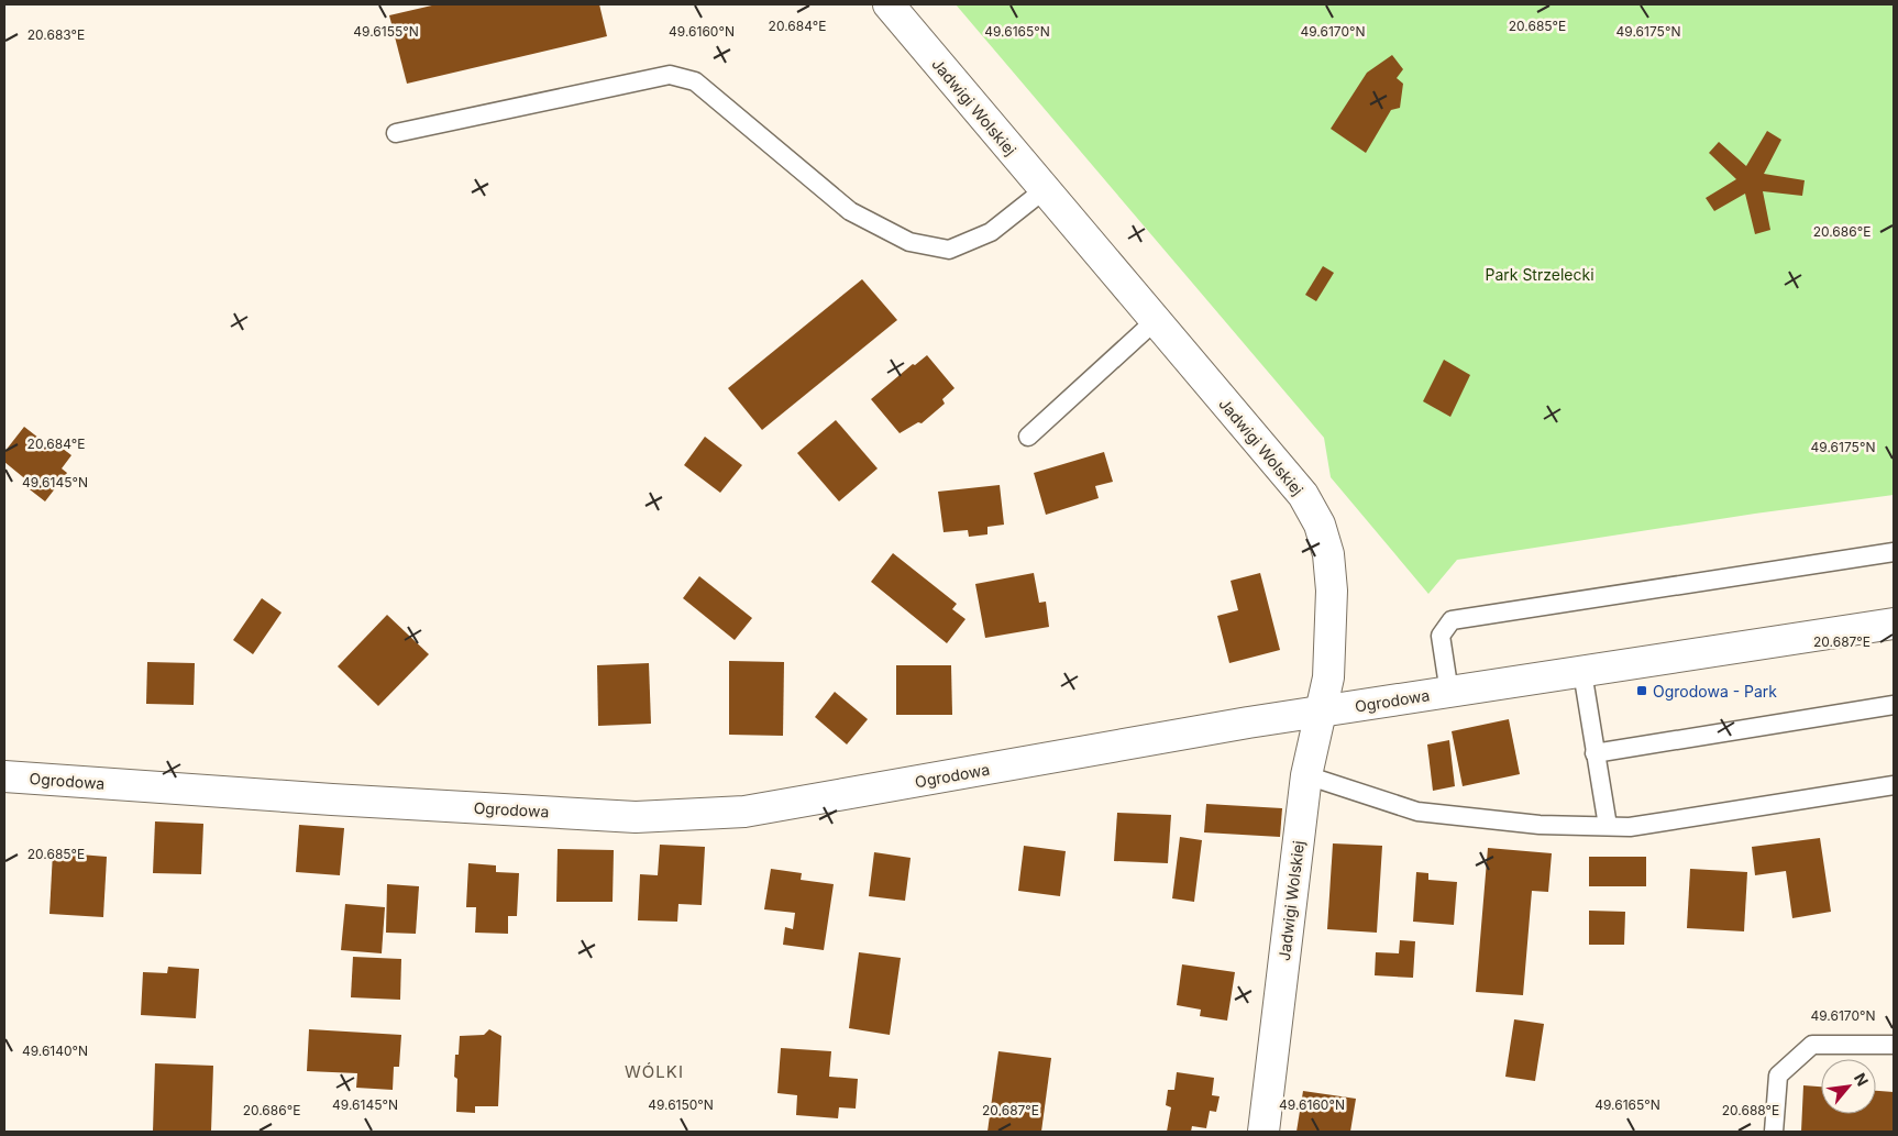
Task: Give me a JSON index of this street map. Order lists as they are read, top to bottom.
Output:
{
  "streets": {
    "street": ["Jadwigi Wolskiej", "Ogrodowa"]
  },
  "crossings": [
    ["Jadwigi Wolskiej", "Ogrodowa"]
  ],
  "districts": ["WÓLKI"],
  "parks": ["Park Strzelecki"],
  "places": {
    "transit": ["Ogrodowa - Park"]
  },
  "north": "top right",
  "coordinates": [
    "20.685°E",
    "20.684°E",
    "49.6155°N",
    "49.6160°N",
    "49.6165°N",
    "49.6170°N",
    "49.6175°N",
    "20.683°E",
    "20.686°E",
    "49.6145°N",
    "20.687°E",
    "49.6140°N",
    "49.6150°N",
    "20.688°E"
  ]
}
